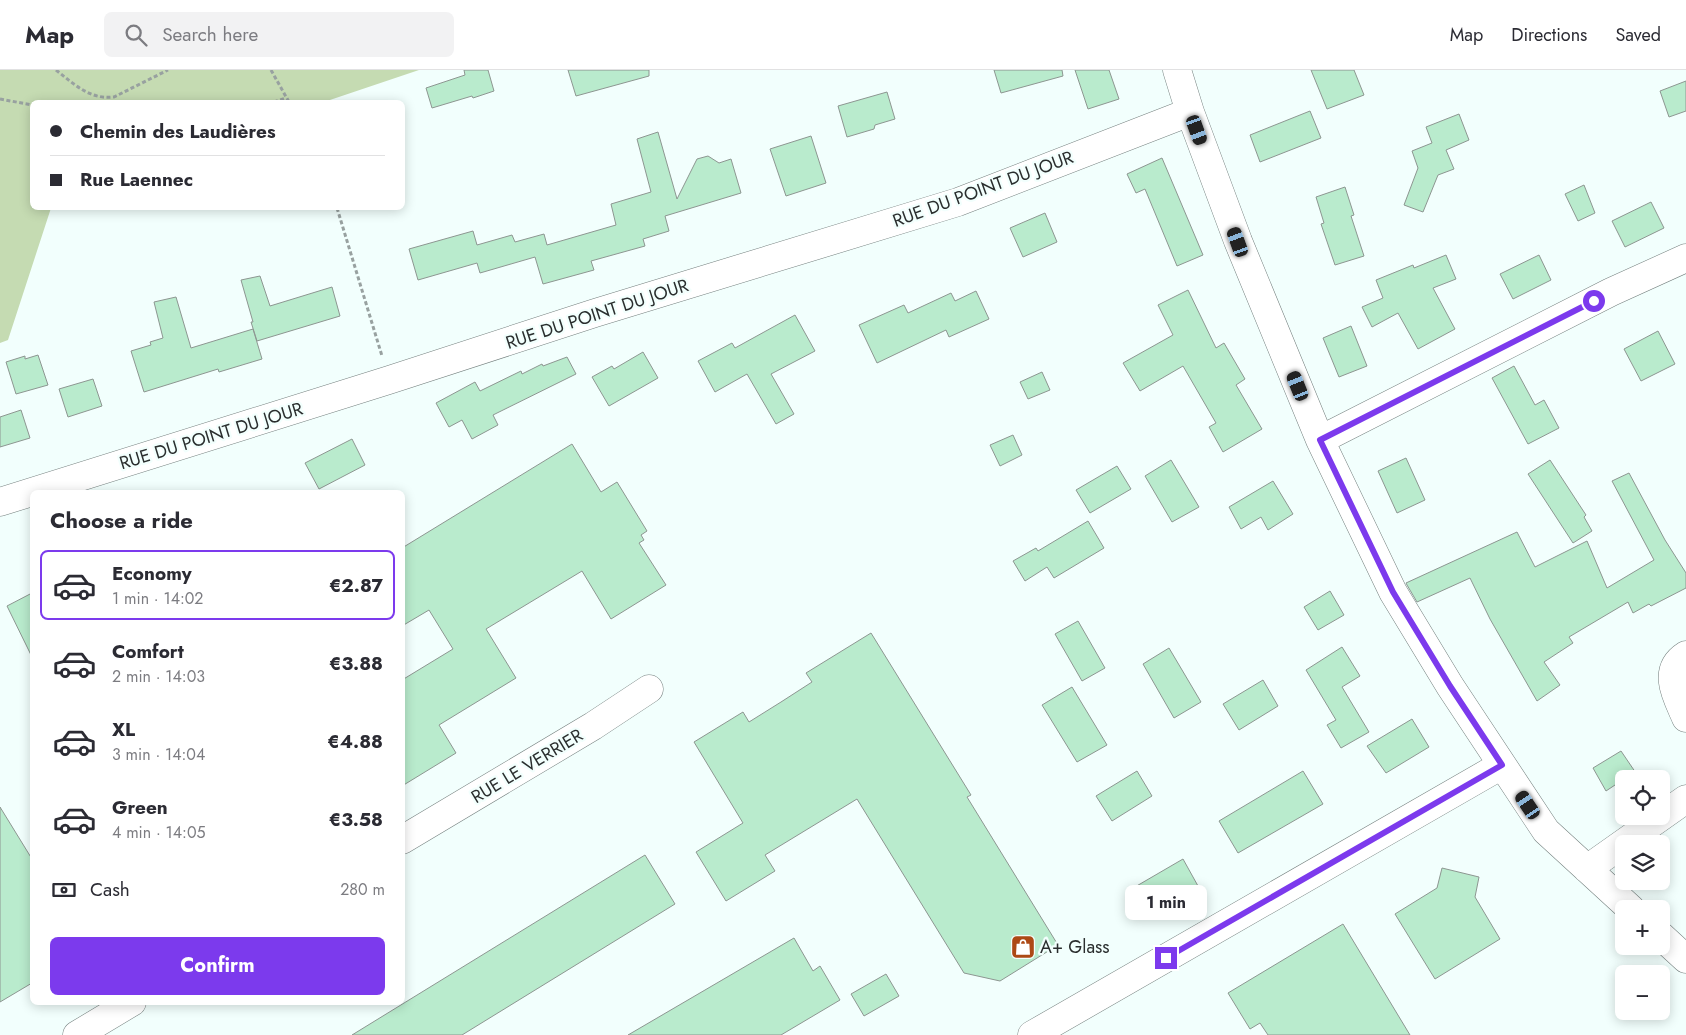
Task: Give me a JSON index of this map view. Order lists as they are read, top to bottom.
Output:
{
  "streets": {
    "street": ["RUE DU POINT DU JOUR", "RUE LE VERRIER"]
  },
  "places": {
    "shop": ["A+ Glass"]
  },
  "page": {
    "header": "Map",
    "search": "Search here",
    "nav": ["Map", "Directions", "Saved"],
    "banner": ["Chemin des Laudières", "Rue Laennec"],
    "heading": "Choose a ride",
    "list": [
      {
        "name": "Economy",
        "note": "1 min · 14:02",
        "value": "€2.87"
      },
      {
        "name": "Comfort",
        "note": "2 min · 14:03",
        "value": "€3.88"
      },
      {
        "name": "XL",
        "note": "3 min · 14:04",
        "value": "€4.88"
      },
      {
        "name": "Green",
        "note": "4 min · 14:05",
        "value": "€3.58"
      }
    ],
    "map_buttons": ["+", "−"],
    "pay": ["Cash", "280 m"],
    "bubble": "1 min",
    "buttons": "Confirm"
  }
}
